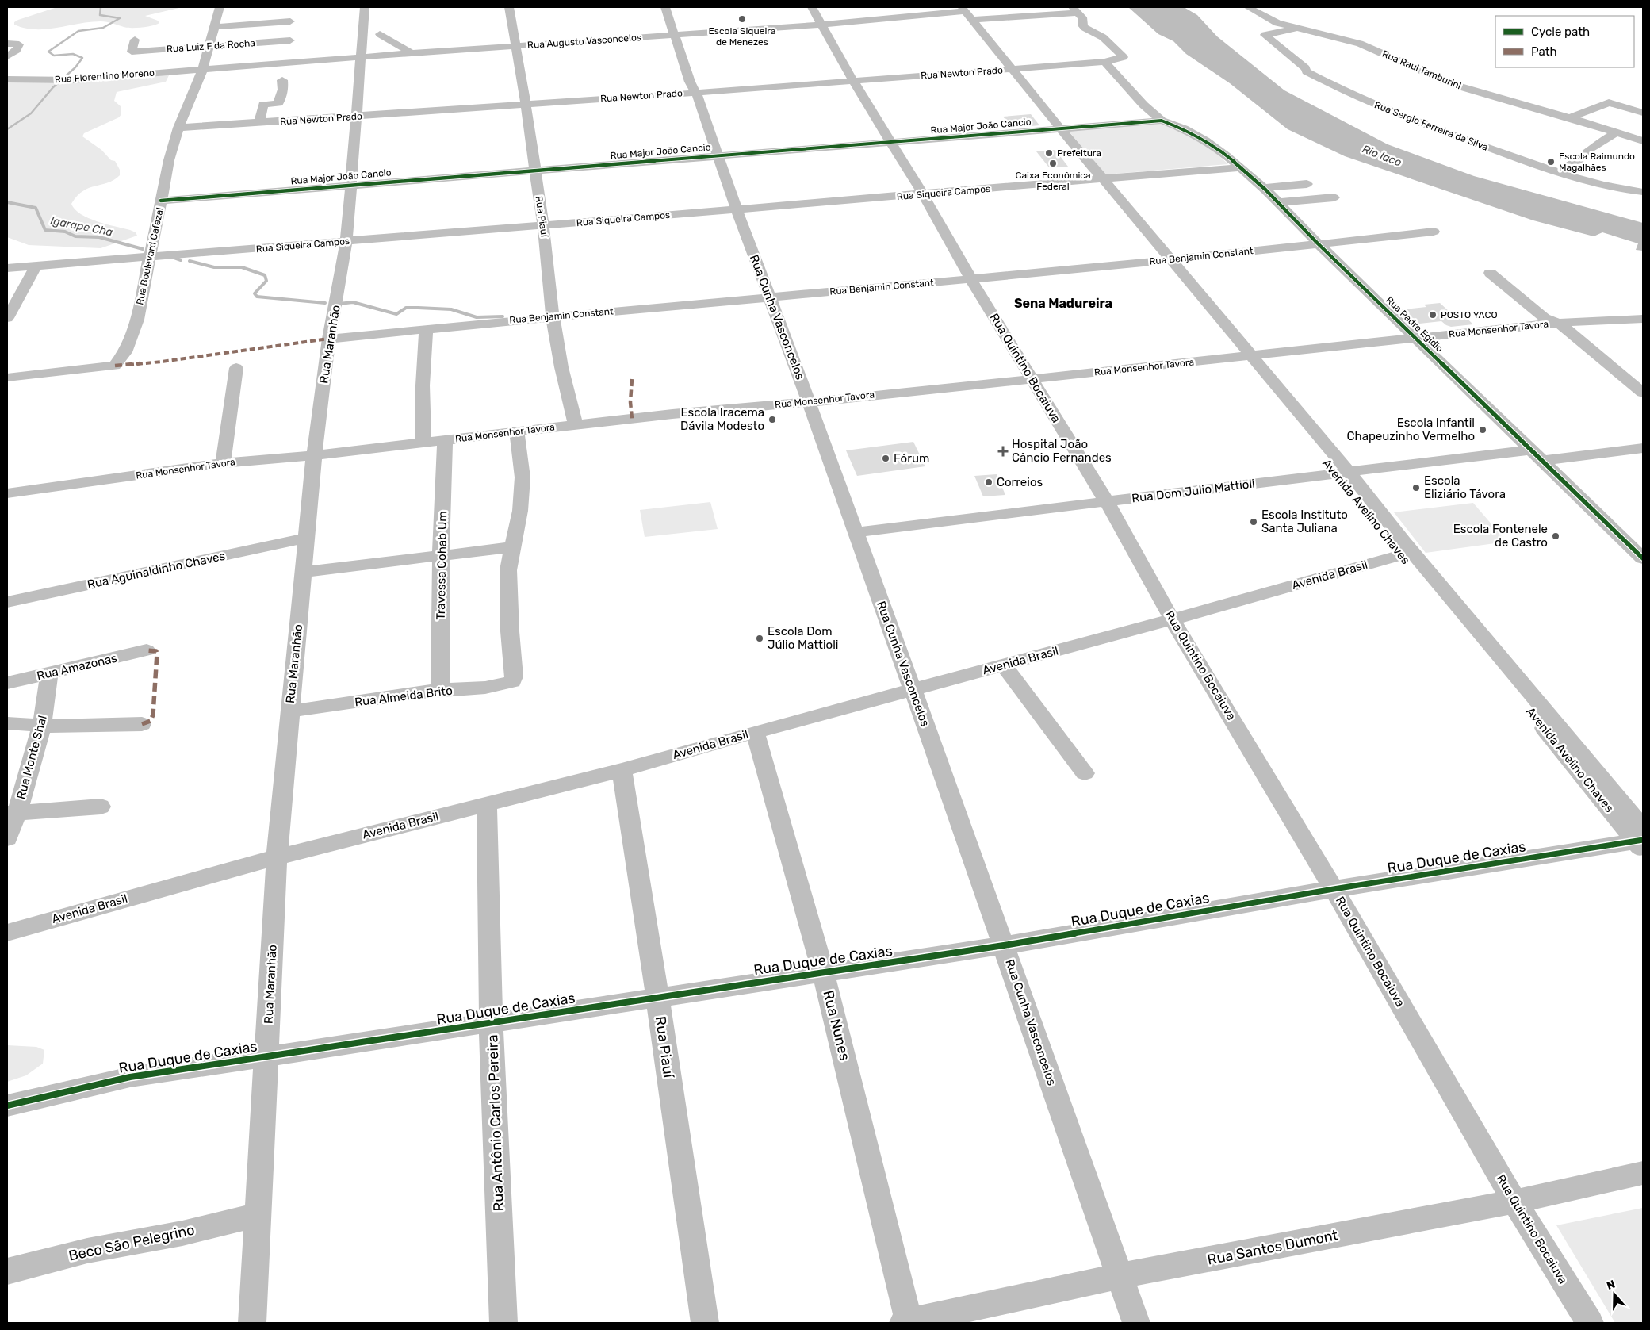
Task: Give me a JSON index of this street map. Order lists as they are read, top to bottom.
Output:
{
  "streets": {
    "street": [
      "Rua Augusto Vasconcelos",
      "Rua Luiz F da Rocha",
      "Rua Raul Tamburinl",
      "Rua Newton Prado",
      "Rua Florentino Moreno",
      "Rua Major João Cancio",
      "Rua Sergio Ferreira da Silva",
      "Rua Siqueira Campos",
      "Rua Piauí",
      "Rua Boulevard Cafezal",
      "Rua Benjamin Constant",
      "Rua Cunha Vasconcelos",
      "Rua Padre Egidio",
      "Rua Monsenhor Tavora",
      "Rua Maranhão",
      "Rua Quintino Bocaiuva",
      "Rua Dom Julio Mattioli",
      "Avenida Avelino Chaves",
      "Travessa Cohab Um",
      "Rua Aguinaldinho Chaves",
      "Avenida Brasil",
      "Rua Amazonas",
      "Rua Almeida Brito",
      "Rua Monte Shal",
      "Rua Duque de Caxias",
      "Rua Nunes",
      "Rua Antônio Carlos Pereira",
      "Beco São Pelegrino",
      "Rua Santos Dumont"
    ]
  },
  "crossings": [
    ["Rua Augusto Vasconcelos", "Rua Luiz F da Rocha"],
    ["Rua Augusto Vasconcelos", "Rua Newton Prado"],
    ["Rua Augusto Vasconcelos", "Rua Florentino Moreno"],
    ["Rua Augusto Vasconcelos", "Rua Piauí"],
    ["Rua Augusto Vasconcelos", "Rua Boulevard Cafezal"],
    ["Rua Augusto Vasconcelos", "Rua Cunha Vasconcelos"],
    ["Rua Augusto Vasconcelos", "Rua Maranhão"],
    ["Rua Augusto Vasconcelos", "Rua Quintino Bocaiuva"],
    ["Rua Augusto Vasconcelos", "Avenida Avelino Chaves"],
    ["Rua Luiz F da Rocha", "Rua Boulevard Cafezal"],
    ["Rua Raul Tamburinl", "Rua Sergio Ferreira da Silva"],
    ["Rua Newton Prado", "Rua Piauí"],
    ["Rua Newton Prado", "Rua Boulevard Cafezal"],
    ["Rua Newton Prado", "Rua Cunha Vasconcelos"],
    ["Rua Newton Prado", "Rua Maranhão"],
    ["Rua Newton Prado", "Rua Quintino Bocaiuva"],
    ["Rua Newton Prado", "Avenida Avelino Chaves"],
    ["Rua Florentino Moreno", "Rua Boulevard Cafezal"],
    ["Rua Major João Cancio", "Rua Piauí"],
    ["Rua Major João Cancio", "Rua Boulevard Cafezal"],
    ["Rua Major João Cancio", "Rua Cunha Vasconcelos"],
    ["Rua Major João Cancio", "Rua Padre Egidio"],
    ["Rua Major João Cancio", "Rua Maranhão"],
    ["Rua Major João Cancio", "Rua Quintino Bocaiuva"],
    ["Rua Major João Cancio", "Avenida Avelino Chaves"],
    ["Rua Siqueira Campos", "Rua Piauí"],
    ["Rua Siqueira Campos", "Rua Boulevard Cafezal"],
    ["Rua Siqueira Campos", "Rua Cunha Vasconcelos"],
    ["Rua Siqueira Campos", "Rua Padre Egidio"],
    ["Rua Siqueira Campos", "Rua Maranhão"],
    ["Rua Siqueira Campos", "Rua Quintino Bocaiuva"],
    ["Rua Siqueira Campos", "Avenida Avelino Chaves"],
    ["Rua Piauí", "Rua Benjamin Constant"],
    ["Rua Piauí", "Rua Monsenhor Tavora"],
    ["Rua Piauí", "Avenida Brasil"],
    ["Rua Piauí", "Rua Duque de Caxias"],
    ["Rua Benjamin Constant", "Rua Cunha Vasconcelos"],
    ["Rua Benjamin Constant", "Rua Padre Egidio"],
    ["Rua Benjamin Constant", "Rua Maranhão"],
    ["Rua Benjamin Constant", "Rua Quintino Bocaiuva"],
    ["Rua Benjamin Constant", "Avenida Avelino Chaves"],
    ["Rua Cunha Vasconcelos", "Rua Monsenhor Tavora"],
    ["Rua Cunha Vasconcelos", "Rua Dom Julio Mattioli"],
    ["Rua Cunha Vasconcelos", "Avenida Brasil"],
    ["Rua Cunha Vasconcelos", "Rua Duque de Caxias"],
    ["Rua Cunha Vasconcelos", "Rua Santos Dumont"],
    ["Rua Padre Egidio", "Rua Monsenhor Tavora"],
    ["Rua Padre Egidio", "Rua Dom Julio Mattioli"],
    ["Rua Monsenhor Tavora", "Rua Maranhão"],
    ["Rua Monsenhor Tavora", "Rua Quintino Bocaiuva"],
    ["Rua Monsenhor Tavora", "Avenida Avelino Chaves"],
    ["Rua Monsenhor Tavora", "Travessa Cohab Um"],
    ["Rua Maranhão", "Rua Aguinaldinho Chaves"],
    ["Rua Maranhão", "Avenida Brasil"],
    ["Rua Maranhão", "Rua Almeida Brito"],
    ["Rua Maranhão", "Rua Duque de Caxias"],
    ["Rua Maranhão", "Beco São Pelegrino"],
    ["Rua Quintino Bocaiuva", "Rua Dom Julio Mattioli"],
    ["Rua Quintino Bocaiuva", "Avenida Brasil"],
    ["Rua Quintino Bocaiuva", "Rua Duque de Caxias"],
    ["Rua Quintino Bocaiuva", "Rua Santos Dumont"],
    ["Rua Dom Julio Mattioli", "Avenida Avelino Chaves"],
    ["Avenida Avelino Chaves", "Avenida Brasil"],
    ["Avenida Avelino Chaves", "Rua Duque de Caxias"],
    ["Travessa Cohab Um", "Rua Almeida Brito"],
    ["Avenida Brasil", "Rua Nunes"],
    ["Avenida Brasil", "Rua Antônio Carlos Pereira"],
    ["Rua Amazonas", "Rua Monte Shal"],
    ["Rua Duque de Caxias", "Rua Nunes"],
    ["Rua Duque de Caxias", "Rua Antônio Carlos Pereira"],
    ["Rua Nunes", "Rua Santos Dumont"]
  ],
  "districts": ["Sena Madureira"],
  "water": ["Rio Iaco", "Igarape Cha"],
  "places": {
    "other": [
      "Escola Siqueira de Menezes",
      "Prefeitura",
      "Escola Raimundo Magalhães",
      "Caixa Econômica Federal",
      "POSTO YACO",
      "Escola Iracema Dávila Modesto",
      "Escola Infantil Chapeuzinho Vermelho",
      "Fórum",
      "Correios",
      "Escola Eliziário Távora",
      "Escola Instituto Santa Juliana",
      "Escola Fontenele de Castro",
      "Escola Dom Júlio Mattioli"
    ],
    "health": ["Hospital João Câncio Fernandes"]
  },
  "legend": ["Cycle path", "Path"],
  "north": "top"
}
